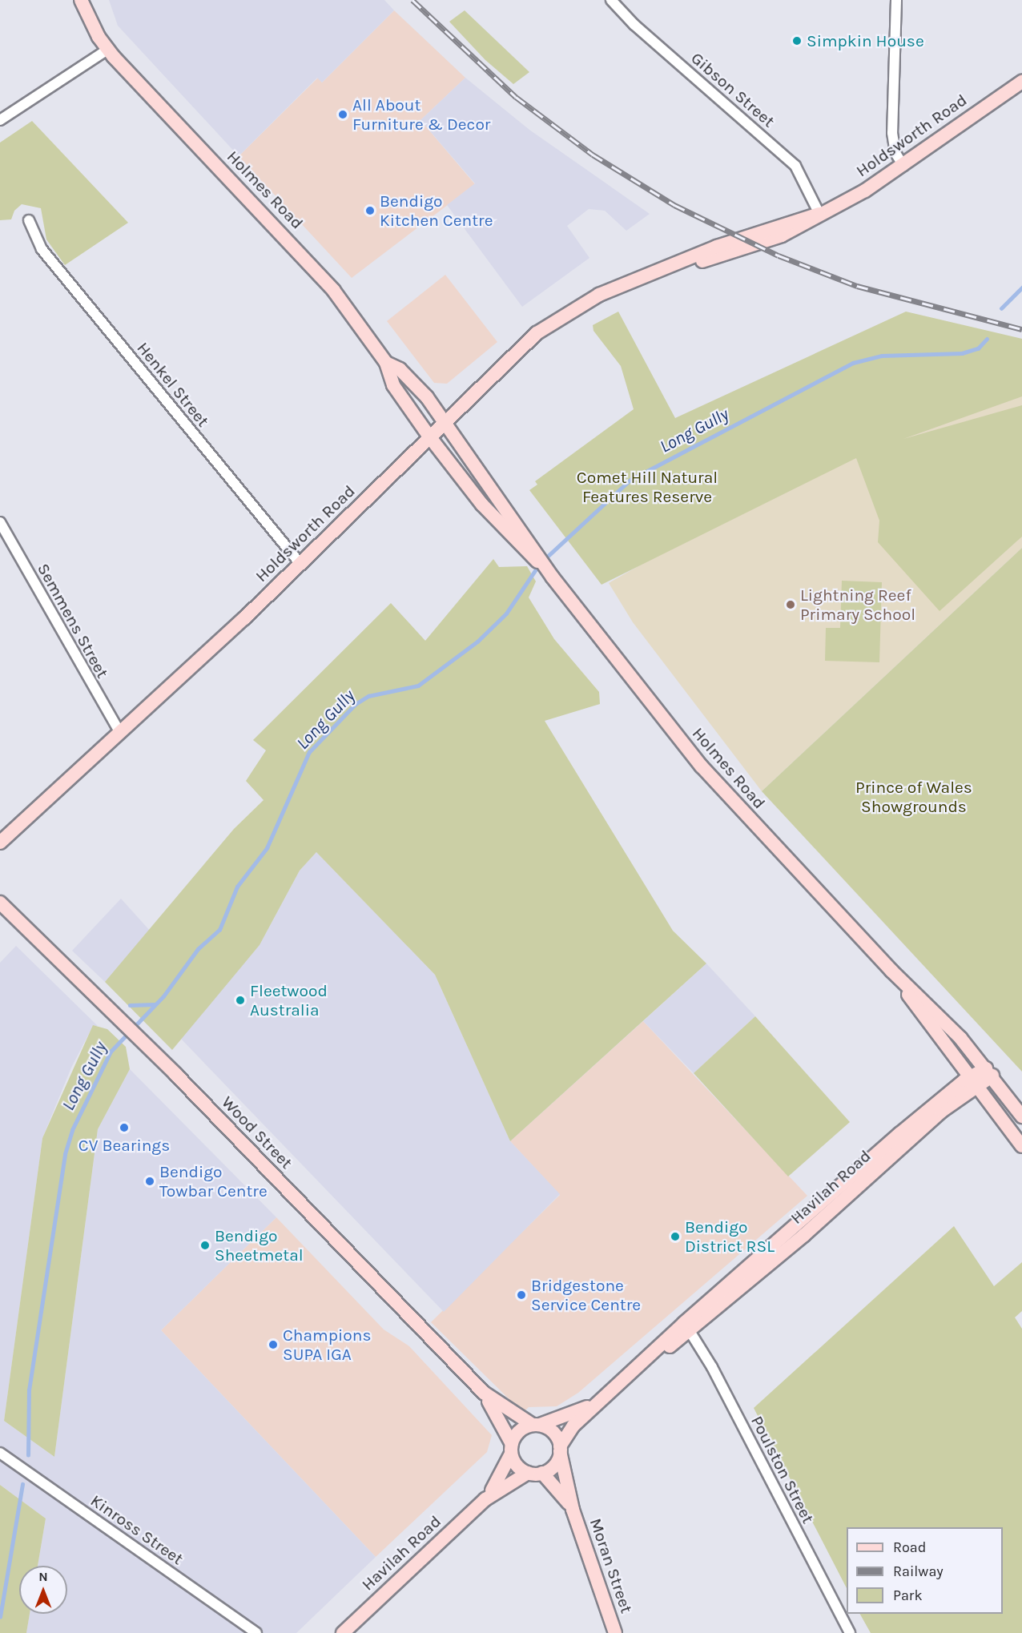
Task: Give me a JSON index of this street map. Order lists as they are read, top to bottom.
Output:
{
  "streets": {
    "main road": [
      "Holdsworth Road",
      "Holmes Road",
      "Wood Street",
      "Havilah Road",
      "Moran Street"
    ],
    "street": [
      "Gibson Street",
      "Henkel Street",
      "Semmens Street",
      "Poulston Street",
      "Kinross Street"
    ]
  },
  "crossings": [
    ["Gibson Street", "Holdsworth Road"],
    ["Holdsworth Road", "Holmes Road"],
    ["Holdsworth Road", "Henkel Street"],
    ["Holdsworth Road", "Semmens Street"],
    ["Holmes Road", "Havilah Road"],
    ["Wood Street", "Havilah Road"],
    ["Wood Street", "Moran Street"],
    ["Havilah Road", "Poulston Street"],
    ["Havilah Road", "Moran Street"]
  ],
  "water": ["Long Gully"],
  "parks": ["Comet Hill Natural Features Reserve", "Prince of Wales Showgrounds"],
  "places": [
    "Simpkin House",
    "All About Furniture & Decor",
    "Bendigo Kitchen Centre",
    "Lightning Reef Primary School",
    "Fleetwood Australia",
    "CV Bearings",
    "Bendigo Towbar Centre",
    "Bendigo District RSL",
    "Bendigo Sheetmetal",
    "Bridgestone Service Centre",
    "Champions SUPA IGA"
  ],
  "legend": ["Road", "Railway", "Park"],
  "north": "top"
}
